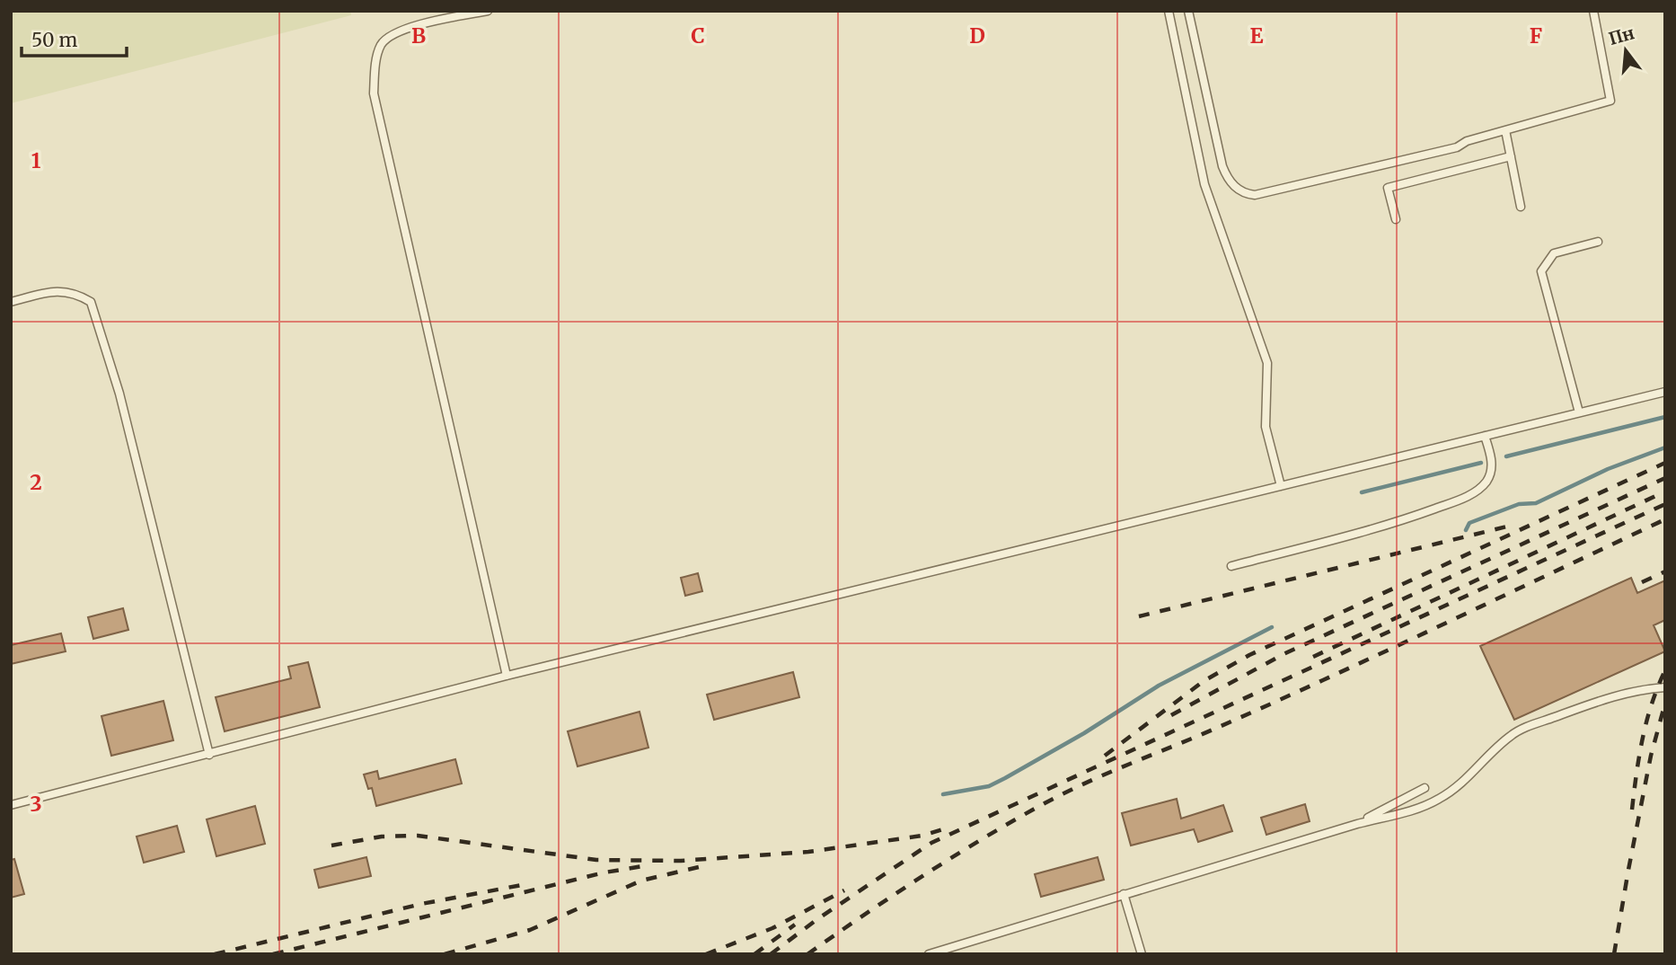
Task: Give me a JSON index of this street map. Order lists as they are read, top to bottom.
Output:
{
  "scale_bar": "50 m",
  "north": "top",
  "grid": {
    "columns": [
      "B",
      "C",
      "D",
      "E",
      "F"
    ],
    "rows": ["1", "2", "3"]
  }
}
